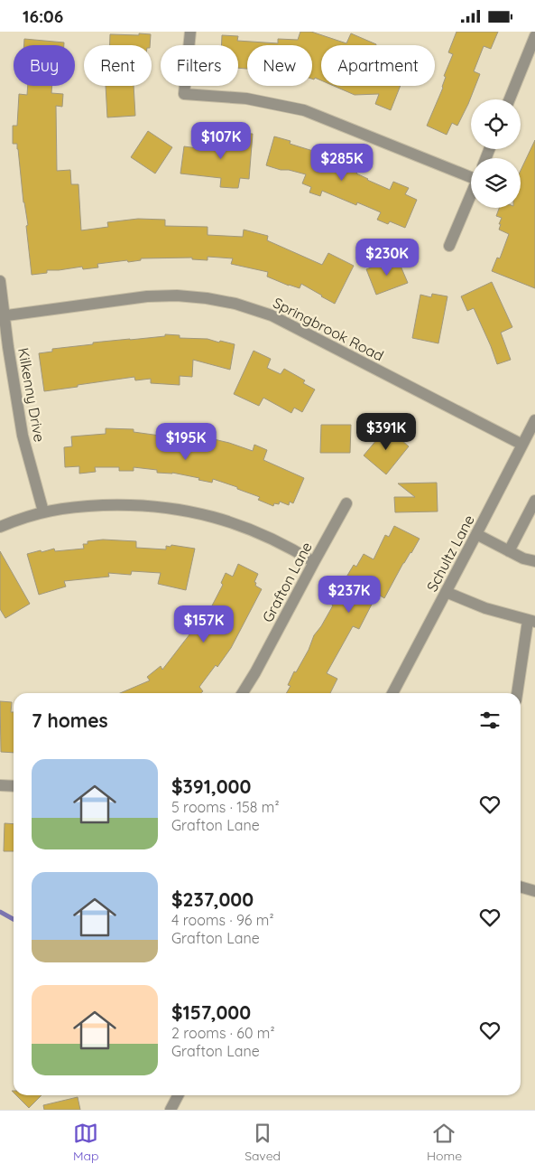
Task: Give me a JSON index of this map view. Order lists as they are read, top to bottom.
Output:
{
  "streets": {
    "street": [
      "Springbrook Road",
      "Kilkenny Drive",
      "Schultz Lane",
      "Grafton Lane"
    ]
  },
  "crossings": [
    ["Springbrook Road", "Kilkenny Drive"],
    ["Springbrook Road", "Schultz Lane"]
  ],
  "page": {
    "status": "16:06",
    "chip": [
      "Buy",
      "Rent",
      "Filters",
      "New",
      "Apartment"
    ],
    "price": [
      "$107K",
      "$285K",
      "$230K",
      "$391K",
      "$195K",
      "$237K",
      "$157K"
    ],
    "heading": "7 homes",
    "list": [
      {
        "name": "$391,000",
        "note": "5 rooms · 158 m² · Grafton Lane"
      },
      {
        "name": "$237,000",
        "note": "4 rooms · 96 m² · Grafton Lane"
      },
      {
        "name": "$157,000",
        "note": "2 rooms · 60 m² · Grafton Lane"
      }
    ],
    "tabs": ["Map", "Saved", "Home"]
  }
}
